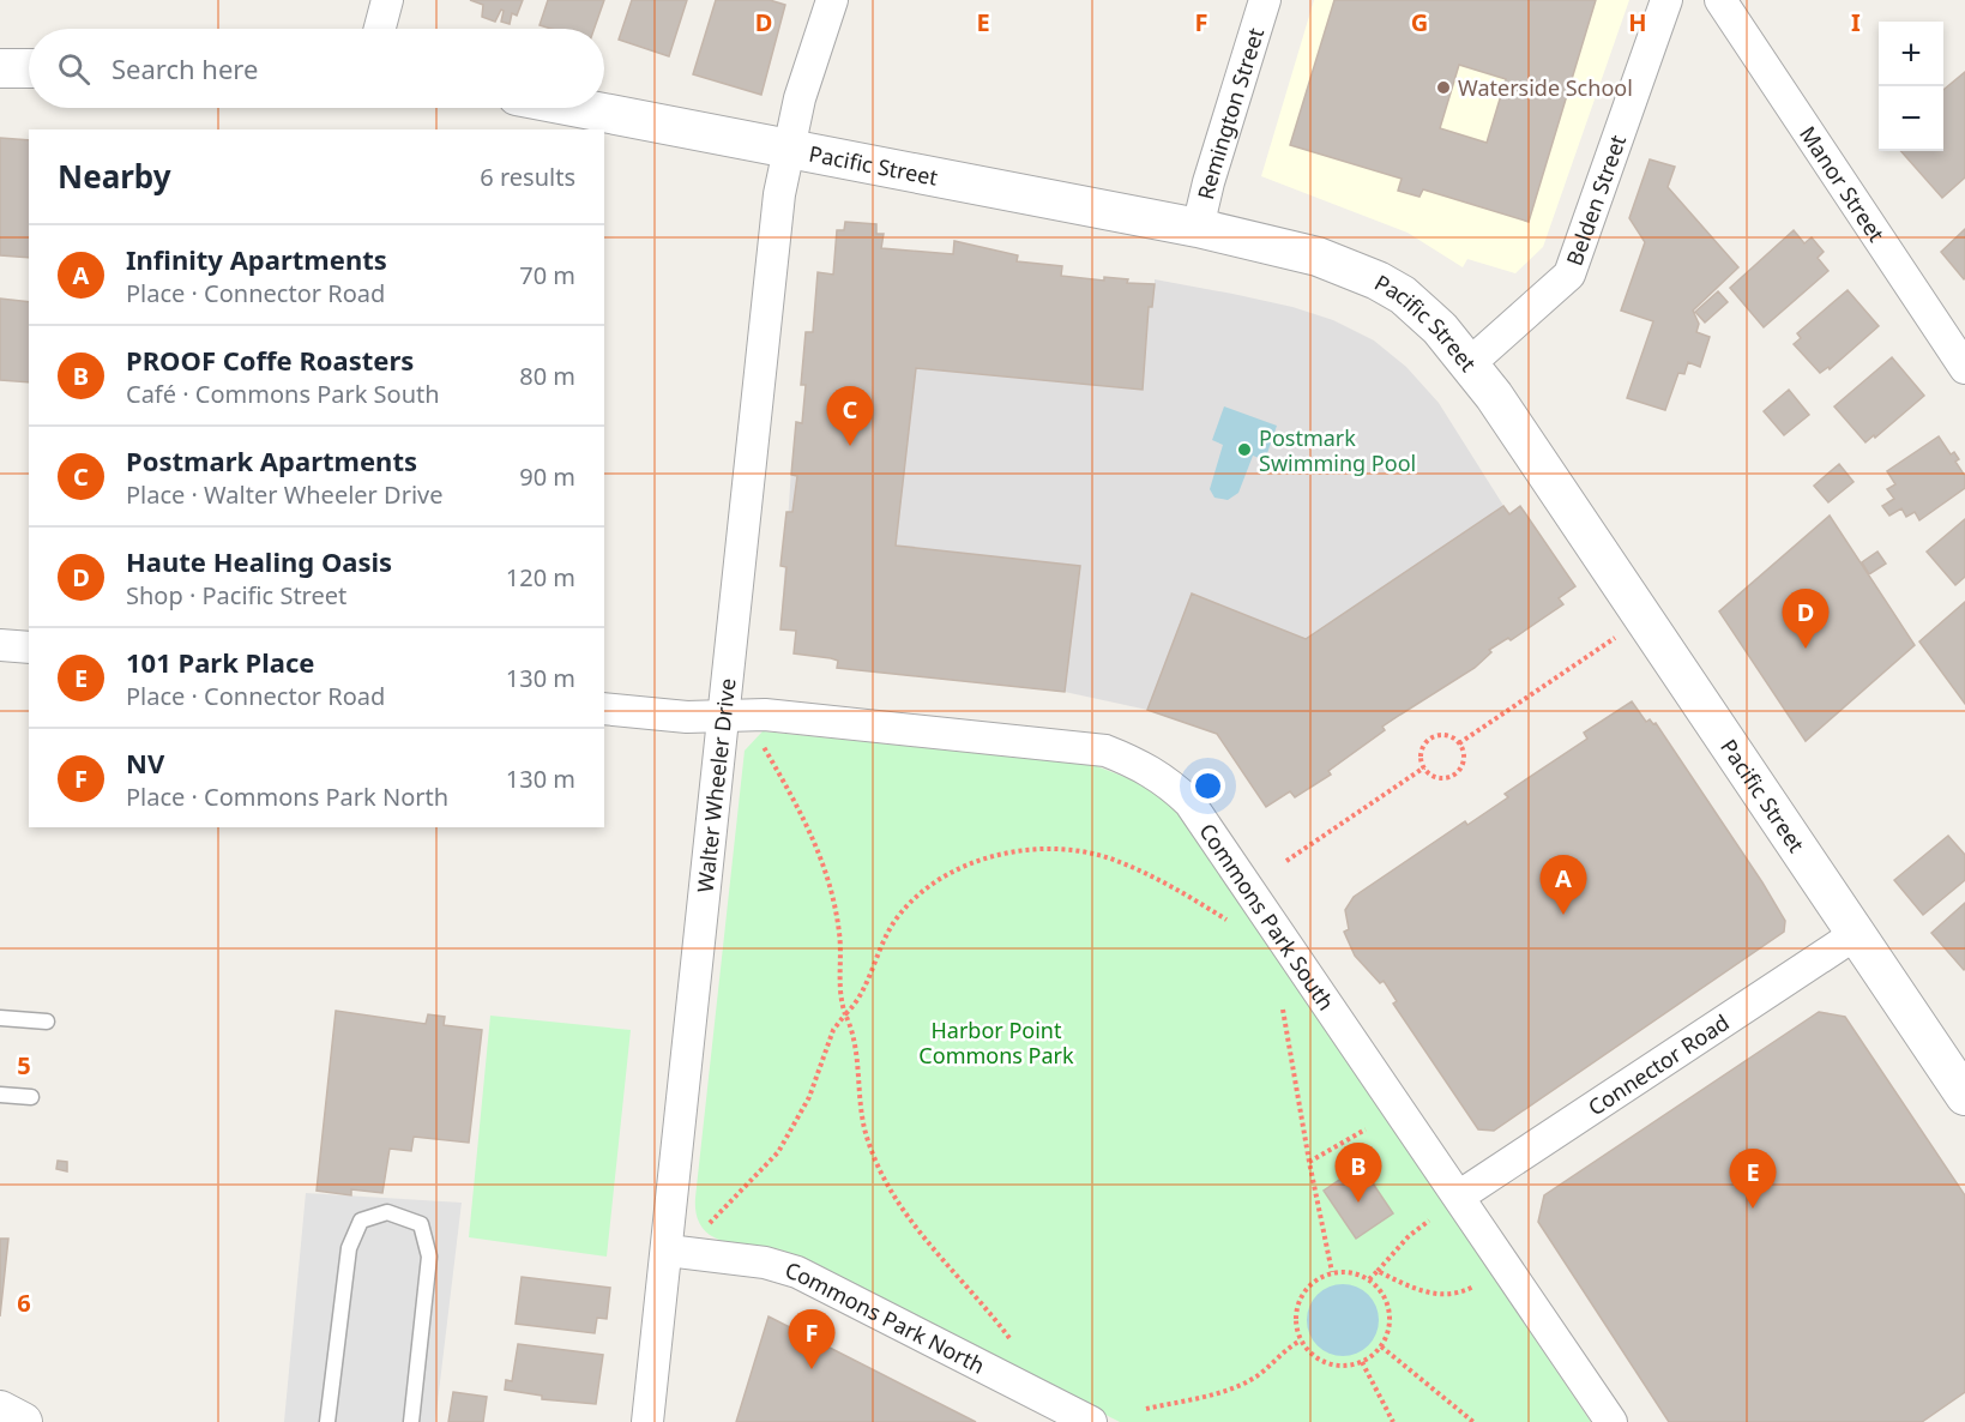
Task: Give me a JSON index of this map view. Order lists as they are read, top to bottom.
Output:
{
  "streets": {
    "street": [
      "Remington Street",
      "Pacific Street",
      "Manor Street",
      "Belden Street",
      "Walter Wheeler Drive",
      "Commons Park South",
      "Connector Road",
      "Commons Park North"
    ]
  },
  "crossings": [
    ["Remington Street", "Pacific Street"],
    ["Pacific Street", "Belden Street"],
    ["Pacific Street", "Walter Wheeler Drive"],
    ["Pacific Street", "Connector Road"],
    ["Walter Wheeler Drive", "Commons Park South"],
    ["Walter Wheeler Drive", "Commons Park North"],
    ["Commons Park South", "Connector Road"]
  ],
  "parks": ["Harbor Point Commons Park"],
  "places": ["Waterside School", "Postmark Swimming Pool"],
  "page": {
    "map_buttons": ["+", "−"],
    "search": "Search here",
    "heading": ["Nearby", "6 results"],
    "list": [
      {
        "mark": "A",
        "name": "Infinity Apartments",
        "note": "Place · Connector Road",
        "value": "70 m"
      },
      {
        "mark": "B",
        "name": "PROOF Coffe Roasters",
        "note": "Café · Commons Park South",
        "value": "80 m"
      },
      {
        "mark": "C",
        "name": "Postmark Apartments",
        "note": "Place · Walter Wheeler Drive",
        "value": "90 m"
      },
      {
        "mark": "D",
        "name": "Haute Healing Oasis",
        "note": "Shop · Pacific Street",
        "value": "120 m"
      },
      {
        "mark": "E",
        "name": "101 Park Place",
        "note": "Place · Connector Road",
        "value": "130 m"
      },
      {
        "mark": "F",
        "name": "NV",
        "note": "Place · Commons Park North",
        "value": "130 m"
      }
    ],
    "pins": [
      "C",
      "D",
      "A",
      "B",
      "E",
      "F"
    ]
  },
  "grid": {
    "columns": [
      "D",
      "E",
      "F",
      "G",
      "H",
      "I"
    ],
    "rows": ["5", "6"]
  }
}
